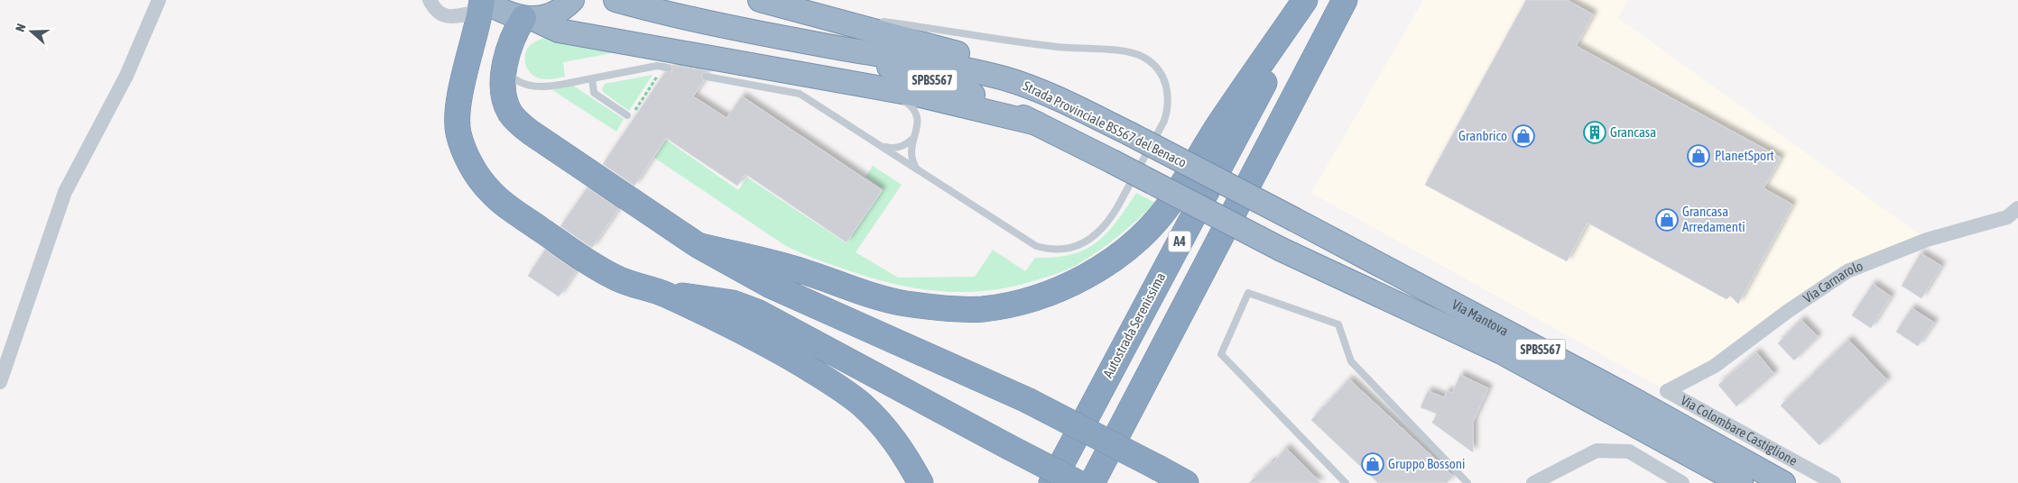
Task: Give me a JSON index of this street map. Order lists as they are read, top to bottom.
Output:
{
  "streets": {
    "highway": [
      "SPBS567",
      "Strada Provinciale BS567 del Benaco",
      "A4",
      "Via Mantova",
      "Autostrada Serenissima"
    ],
    "street": ["Via Carnarolo", "Via Colombare Castiglione"]
  },
  "crossings": [
    ["Strada Provinciale BS567 del Benaco", "Via Mantova"],
    ["Via Carnarolo", "Via Colombare Castiglione"]
  ],
  "places": {
    "building": ["Grancasa"],
    "shop": [
      "Granbrico",
      "PlanetSport",
      "Grancasa Arredamenti",
      "Gruppo Bossoni"
    ]
  },
  "north": "left"
}
